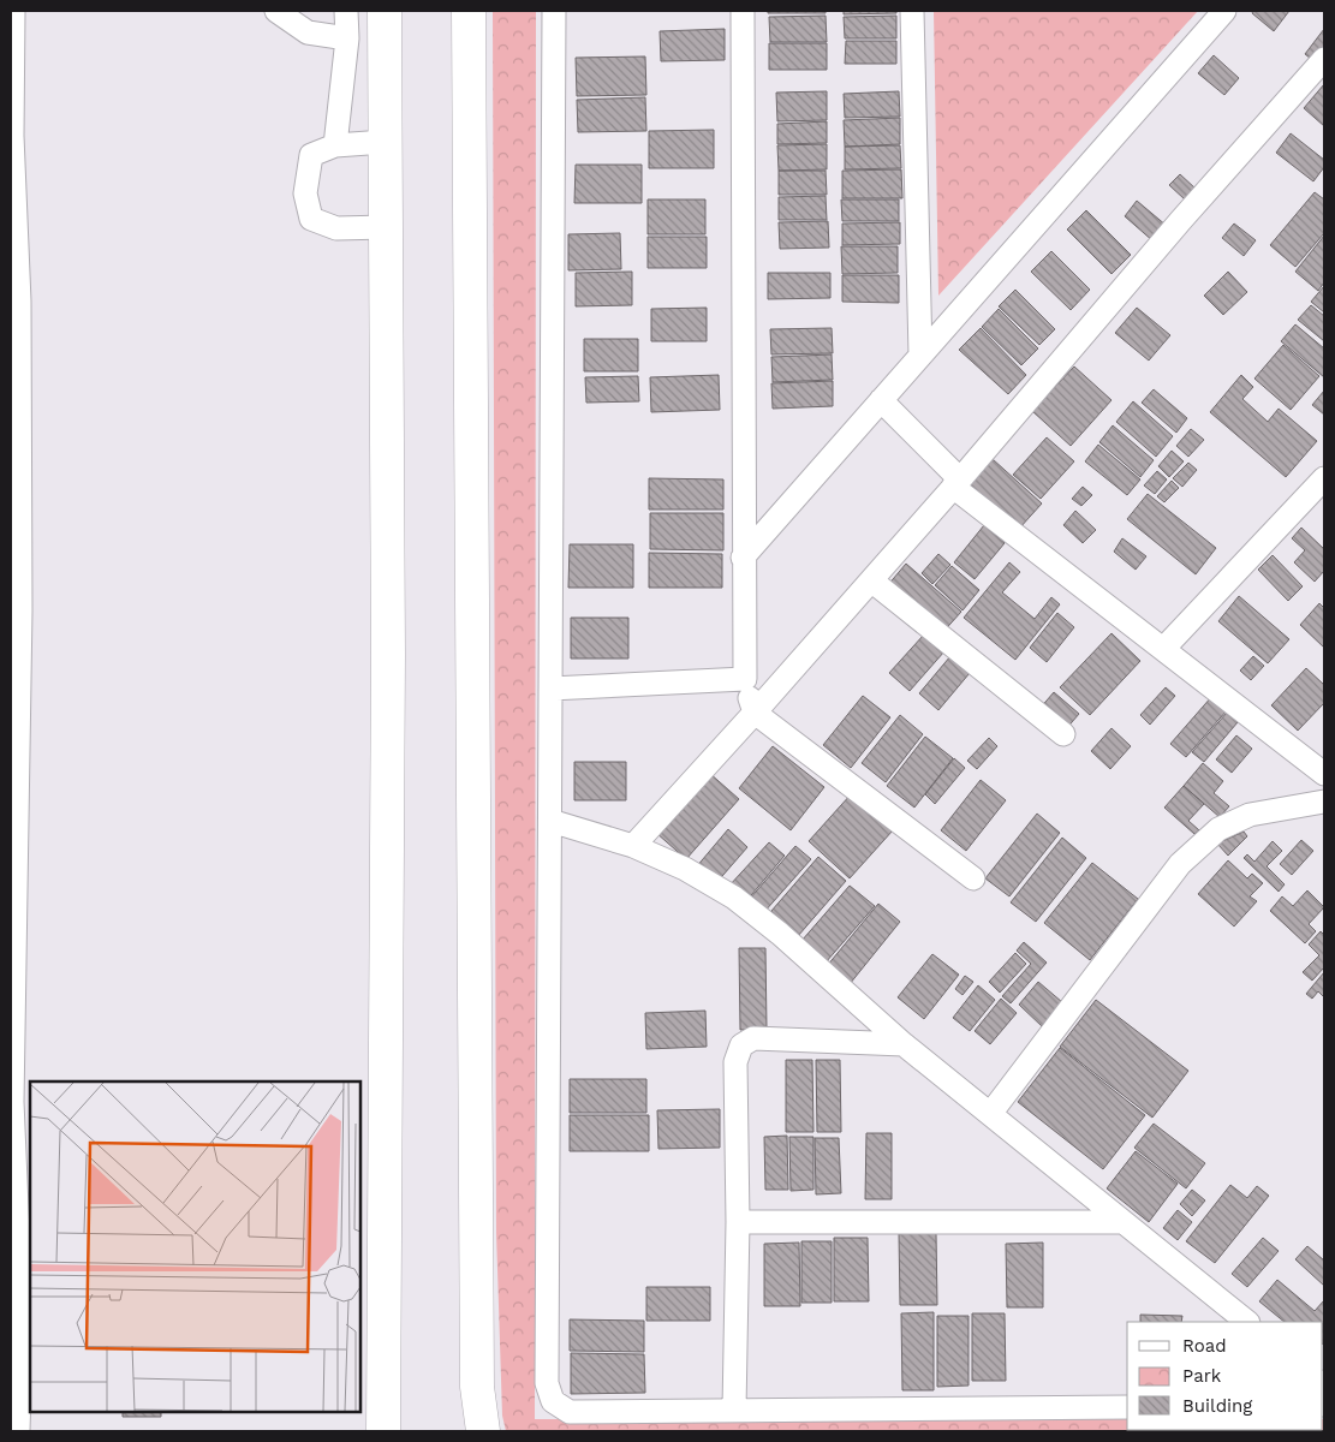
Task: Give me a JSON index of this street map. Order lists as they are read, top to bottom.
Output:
{
  "legend": ["Road", "Park", "Building"]
}
